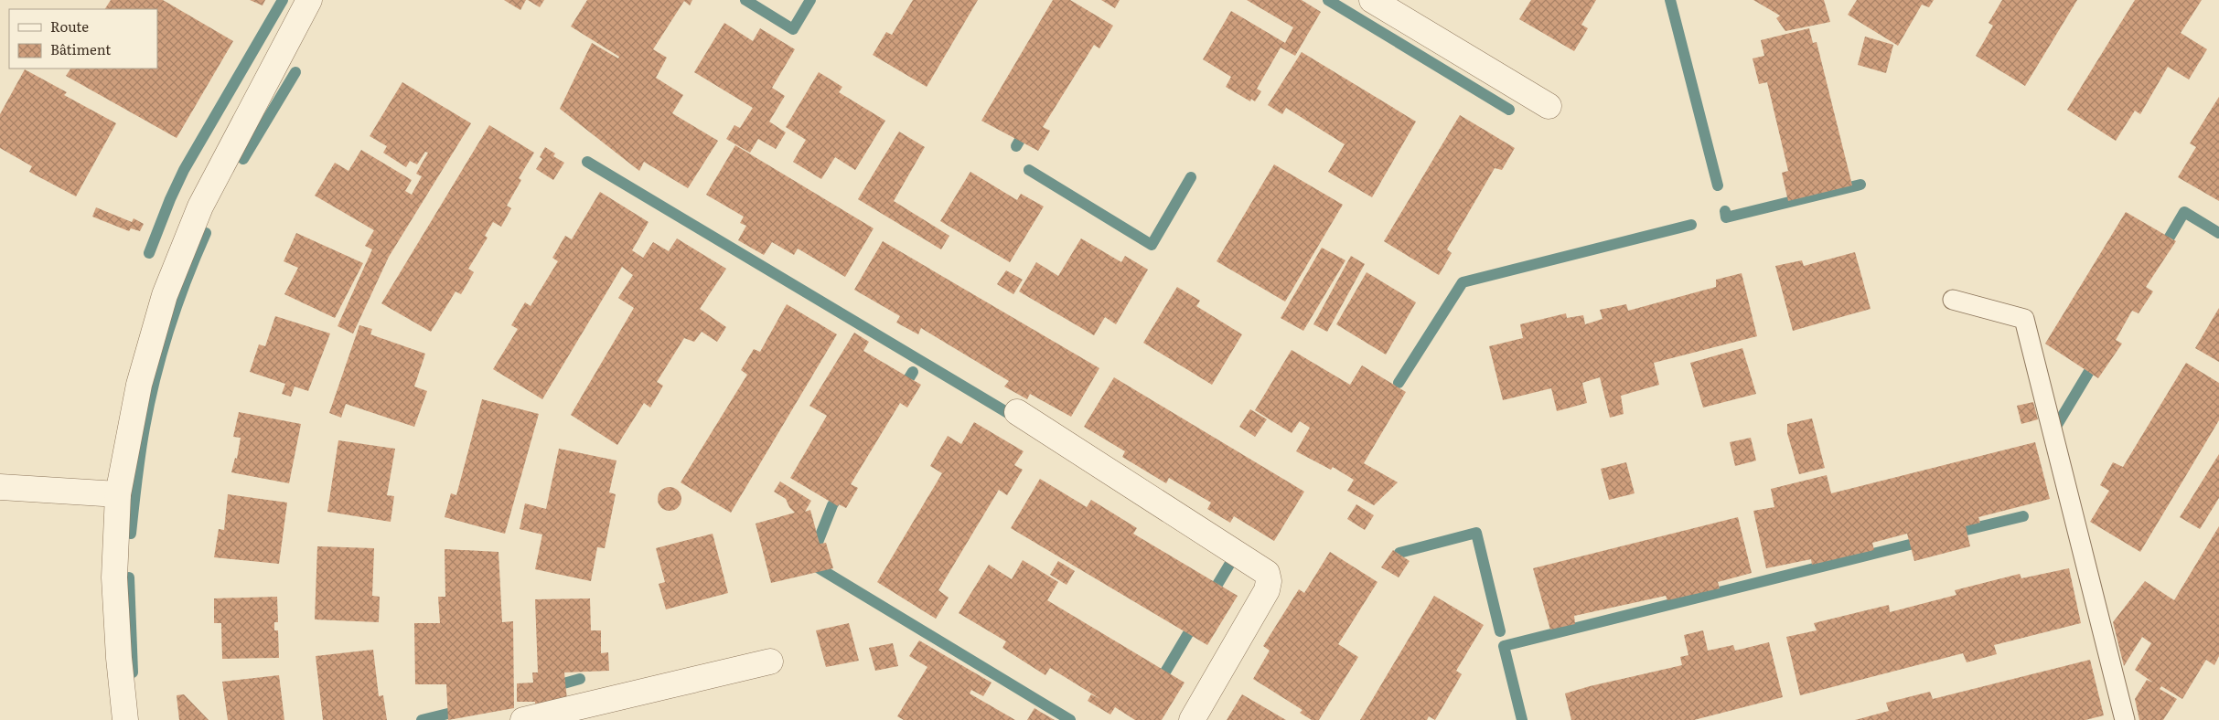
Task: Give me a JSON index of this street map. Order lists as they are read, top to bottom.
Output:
{
  "legend": ["Route", "Bâtiment"]
}
